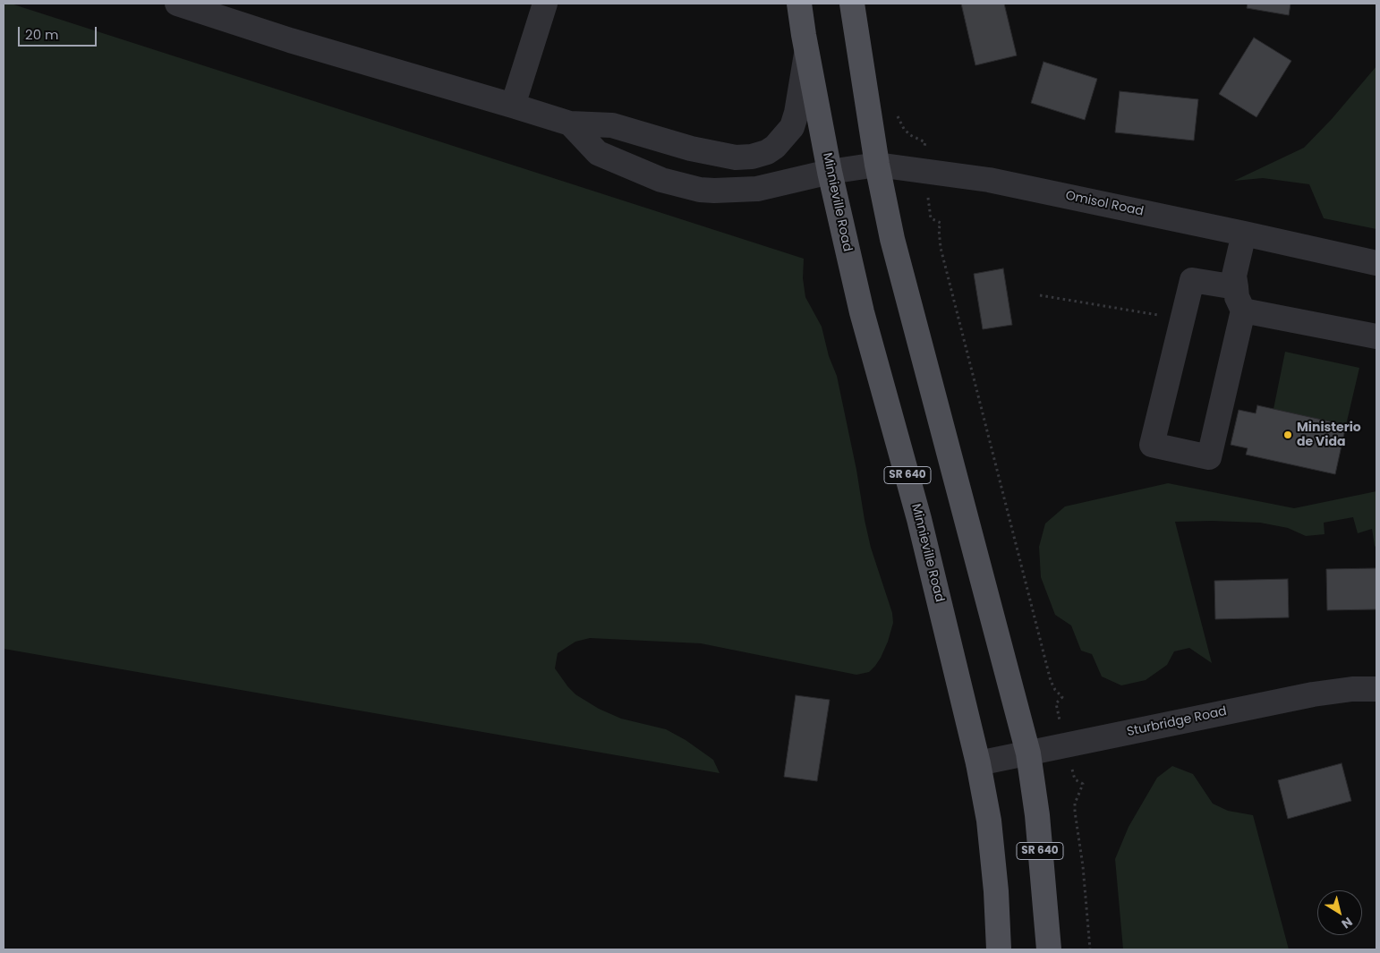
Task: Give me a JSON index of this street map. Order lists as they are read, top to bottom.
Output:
{
  "streets": {
    "main road": ["Minnieville Road", "SR 640"],
    "street": ["Omisol Road", "Sturbridge Road"]
  },
  "crossings": [
    ["Minnieville Road", "Omisol Road"],
    ["Minnieville Road", "Sturbridge Road"],
    ["Omisol Road", "SR 640"],
    ["SR 640", "Sturbridge Road"]
  ],
  "places": ["Ministerio de Vida"],
  "scale_bar": "20 m",
  "north": "bottom right"
}
